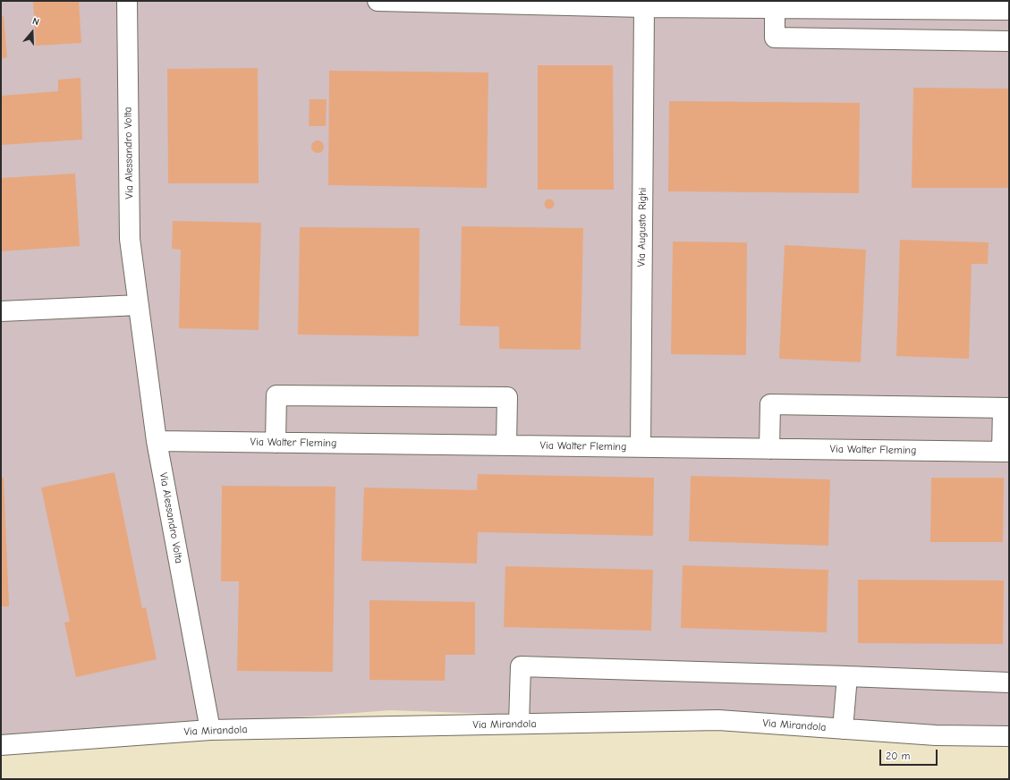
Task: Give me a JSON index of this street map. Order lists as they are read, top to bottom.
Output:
{
  "streets": {
    "street": [
      "Via Alessandro Volta",
      "Via Augusto Righi",
      "Via Walter Fleming",
      "Via Mirandola"
    ]
  },
  "crossings": [
    ["Via Alessandro Volta", "Via Walter Fleming"],
    ["Via Alessandro Volta", "Via Mirandola"],
    ["Via Augusto Righi", "Via Walter Fleming"]
  ],
  "scale_bar": "20 m",
  "north": "top"
}
